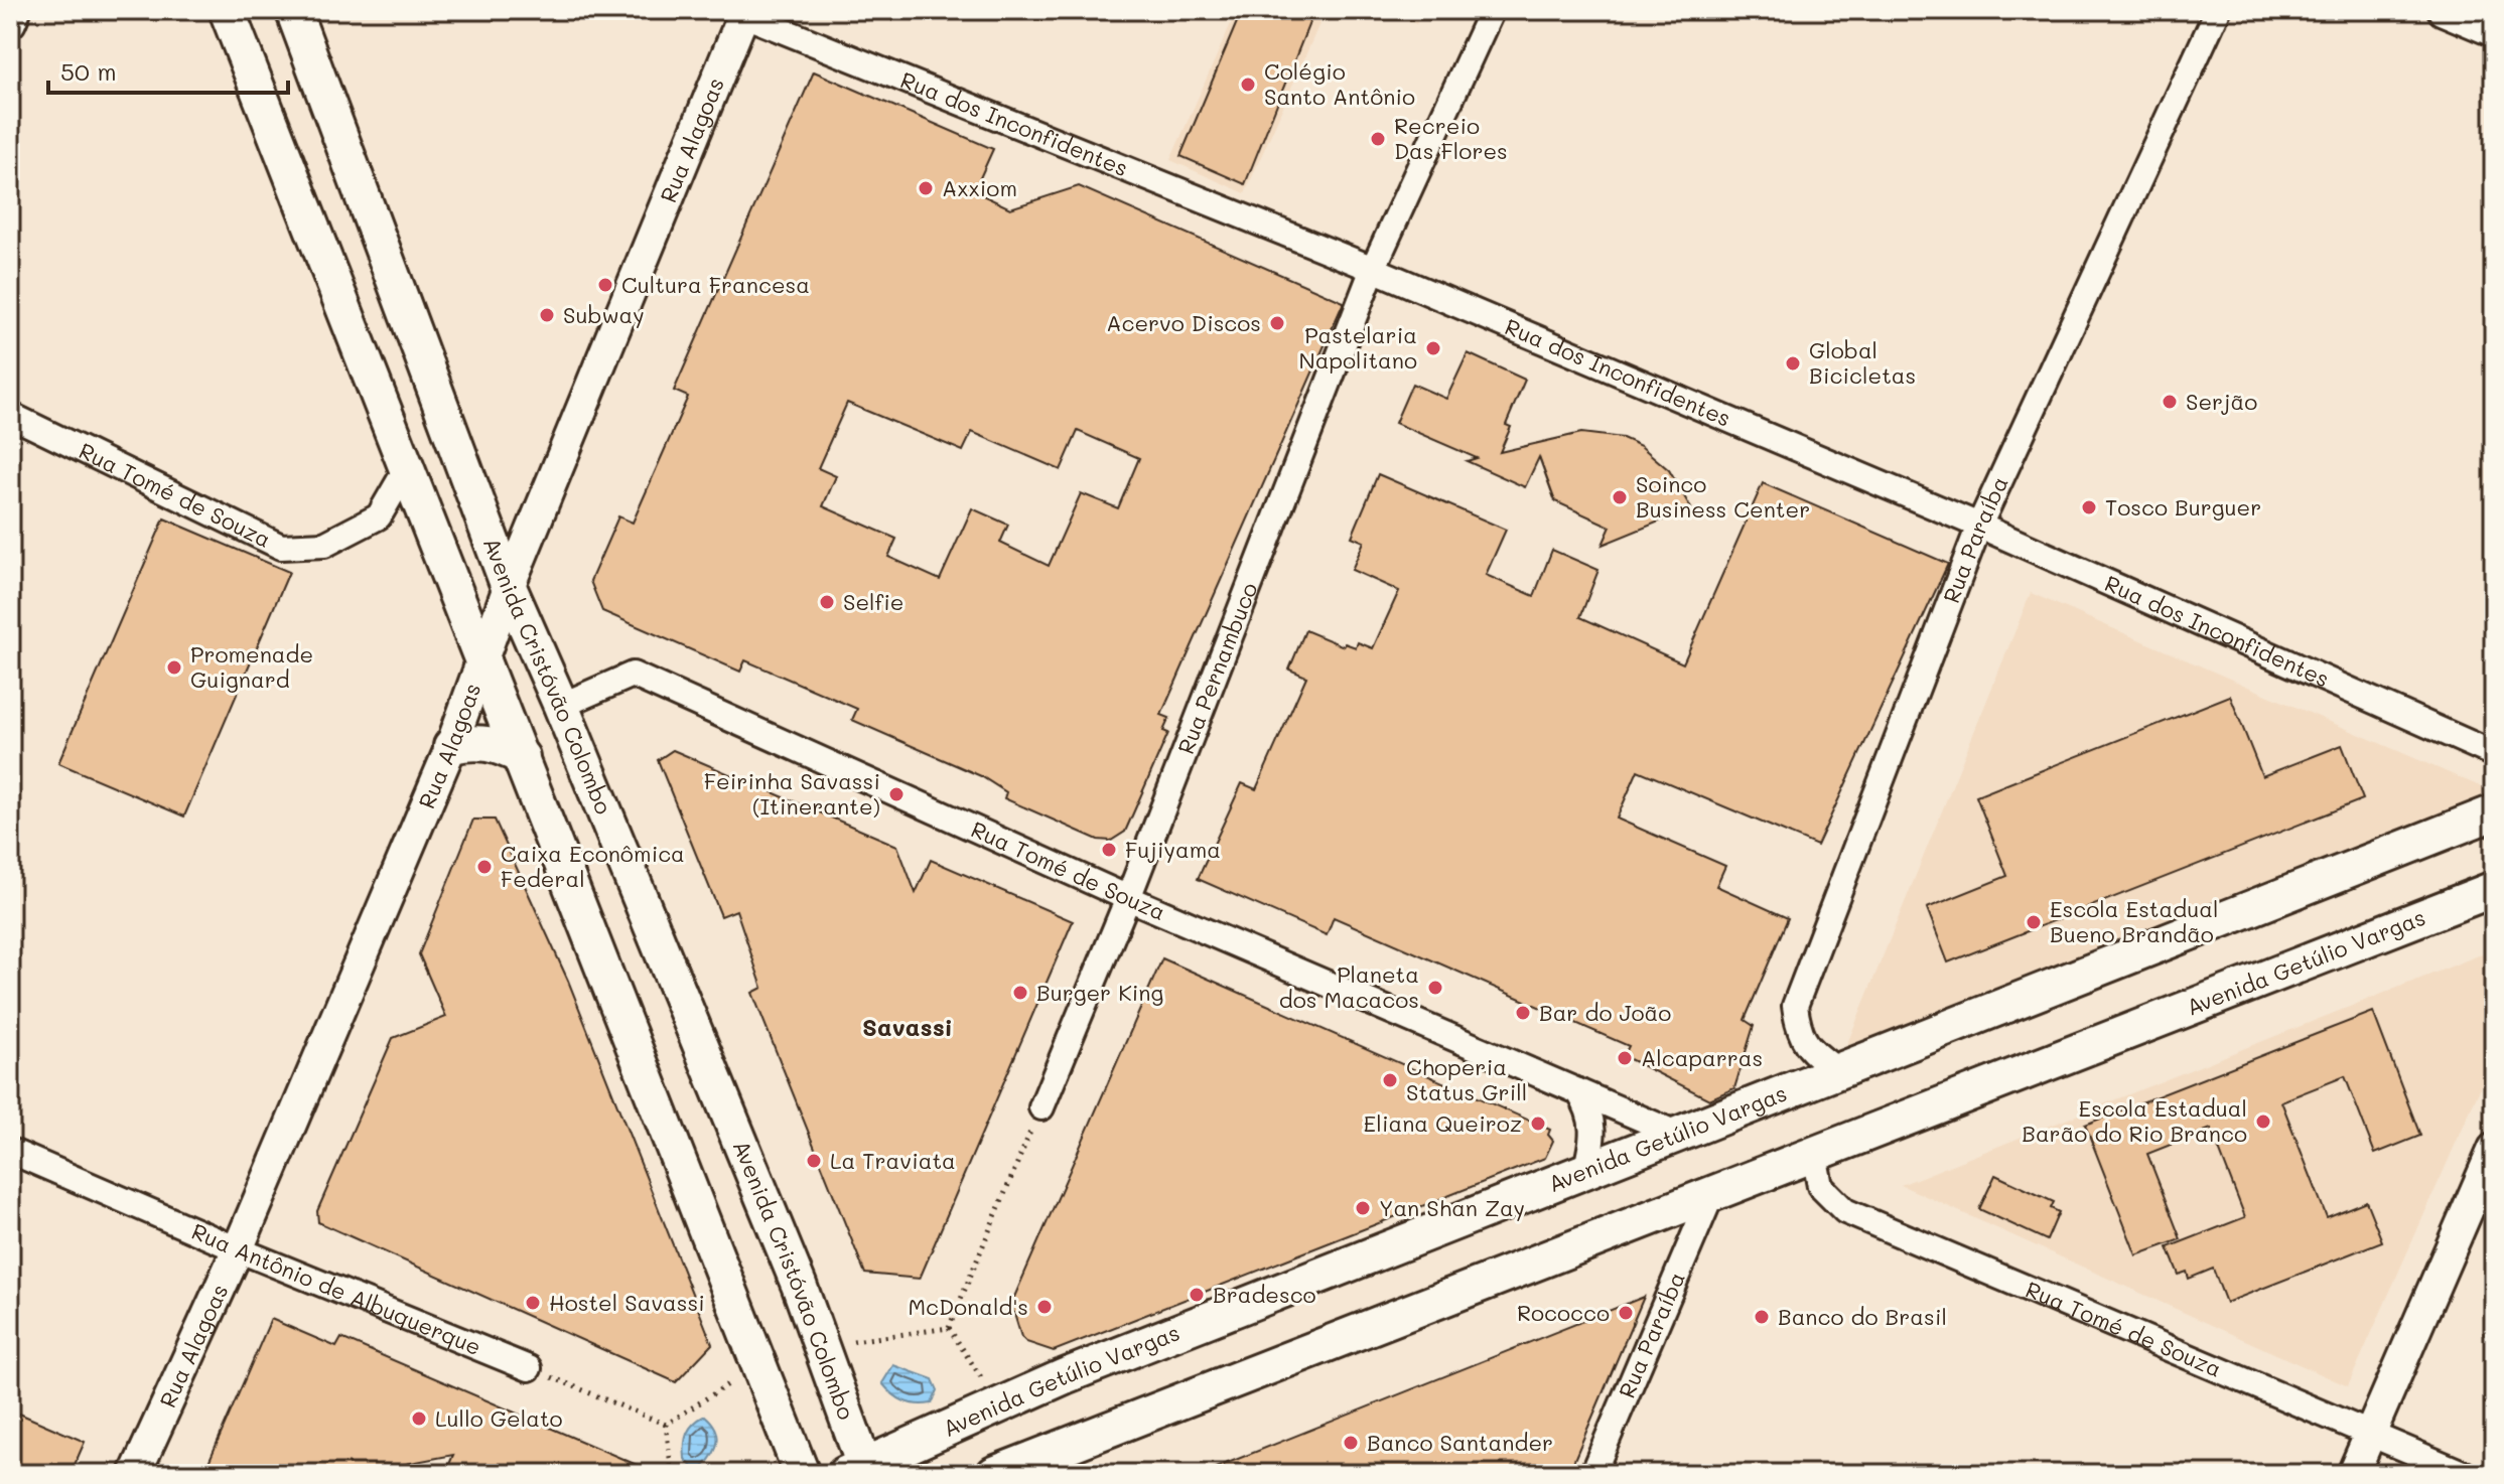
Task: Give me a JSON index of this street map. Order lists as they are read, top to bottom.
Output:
{
  "streets": {
    "main road": ["Avenida Cristóvão Colombo", "Avenida Getúlio Vargas"],
    "street": [
      "Rua dos Inconfidentes",
      "Rua Alagoas",
      "Rua Tomé de Souza",
      "Rua Paraíba",
      "Rua Pernambuco",
      "Rua Antônio de Albuquerque"
    ]
  },
  "crossings": [
    ["Rua dos Inconfidentes", "Rua Alagoas"],
    ["Rua dos Inconfidentes", "Rua Paraíba"],
    ["Rua dos Inconfidentes", "Rua Pernambuco"],
    ["Rua Alagoas", "Avenida Cristóvão Colombo"],
    ["Rua Alagoas", "Rua Antônio de Albuquerque"],
    ["Rua Tomé de Souza", "Rua Pernambuco"],
    ["Rua Tomé de Souza", "Avenida Cristóvão Colombo"],
    ["Rua Tomé de Souza", "Avenida Getúlio Vargas"],
    ["Rua Paraíba", "Avenida Getúlio Vargas"],
    ["Avenida Cristóvão Colombo", "Avenida Getúlio Vargas"]
  ],
  "districts": ["Savassi"],
  "places": [
    "Colégio Santo Antônio",
    "Recreio Das Flores",
    "Axxiom",
    "Cultura Francesa",
    "Subway",
    "Acervo Discos",
    "Pastelaria Napolitano",
    "Global Bicicletas",
    "Serjão",
    "Soinco Business Center",
    "Tosco Burguer",
    "Selfie",
    "Promenade Guignard",
    "Feirinha Savassi (Itinerante)",
    "Fujiyama",
    "Caixa Econômica Federal",
    "Escola Estadual Bueno Brandão",
    "Planeta dos Macacos",
    "Burger King",
    "Bar do João",
    "Alcaparras",
    "Choperia Status Grill",
    "Escola Estadual Barão do Rio Branco",
    "Eliana Queiroz",
    "La Traviata",
    "Yan Shan Zay",
    "Bradesco",
    "Hostel Savassi",
    "McDonald's",
    "Rococco",
    "Banco do Brasil",
    "Lullo Gelato",
    "Banco Santander"
  ],
  "scale_bar": "50 m"
}
